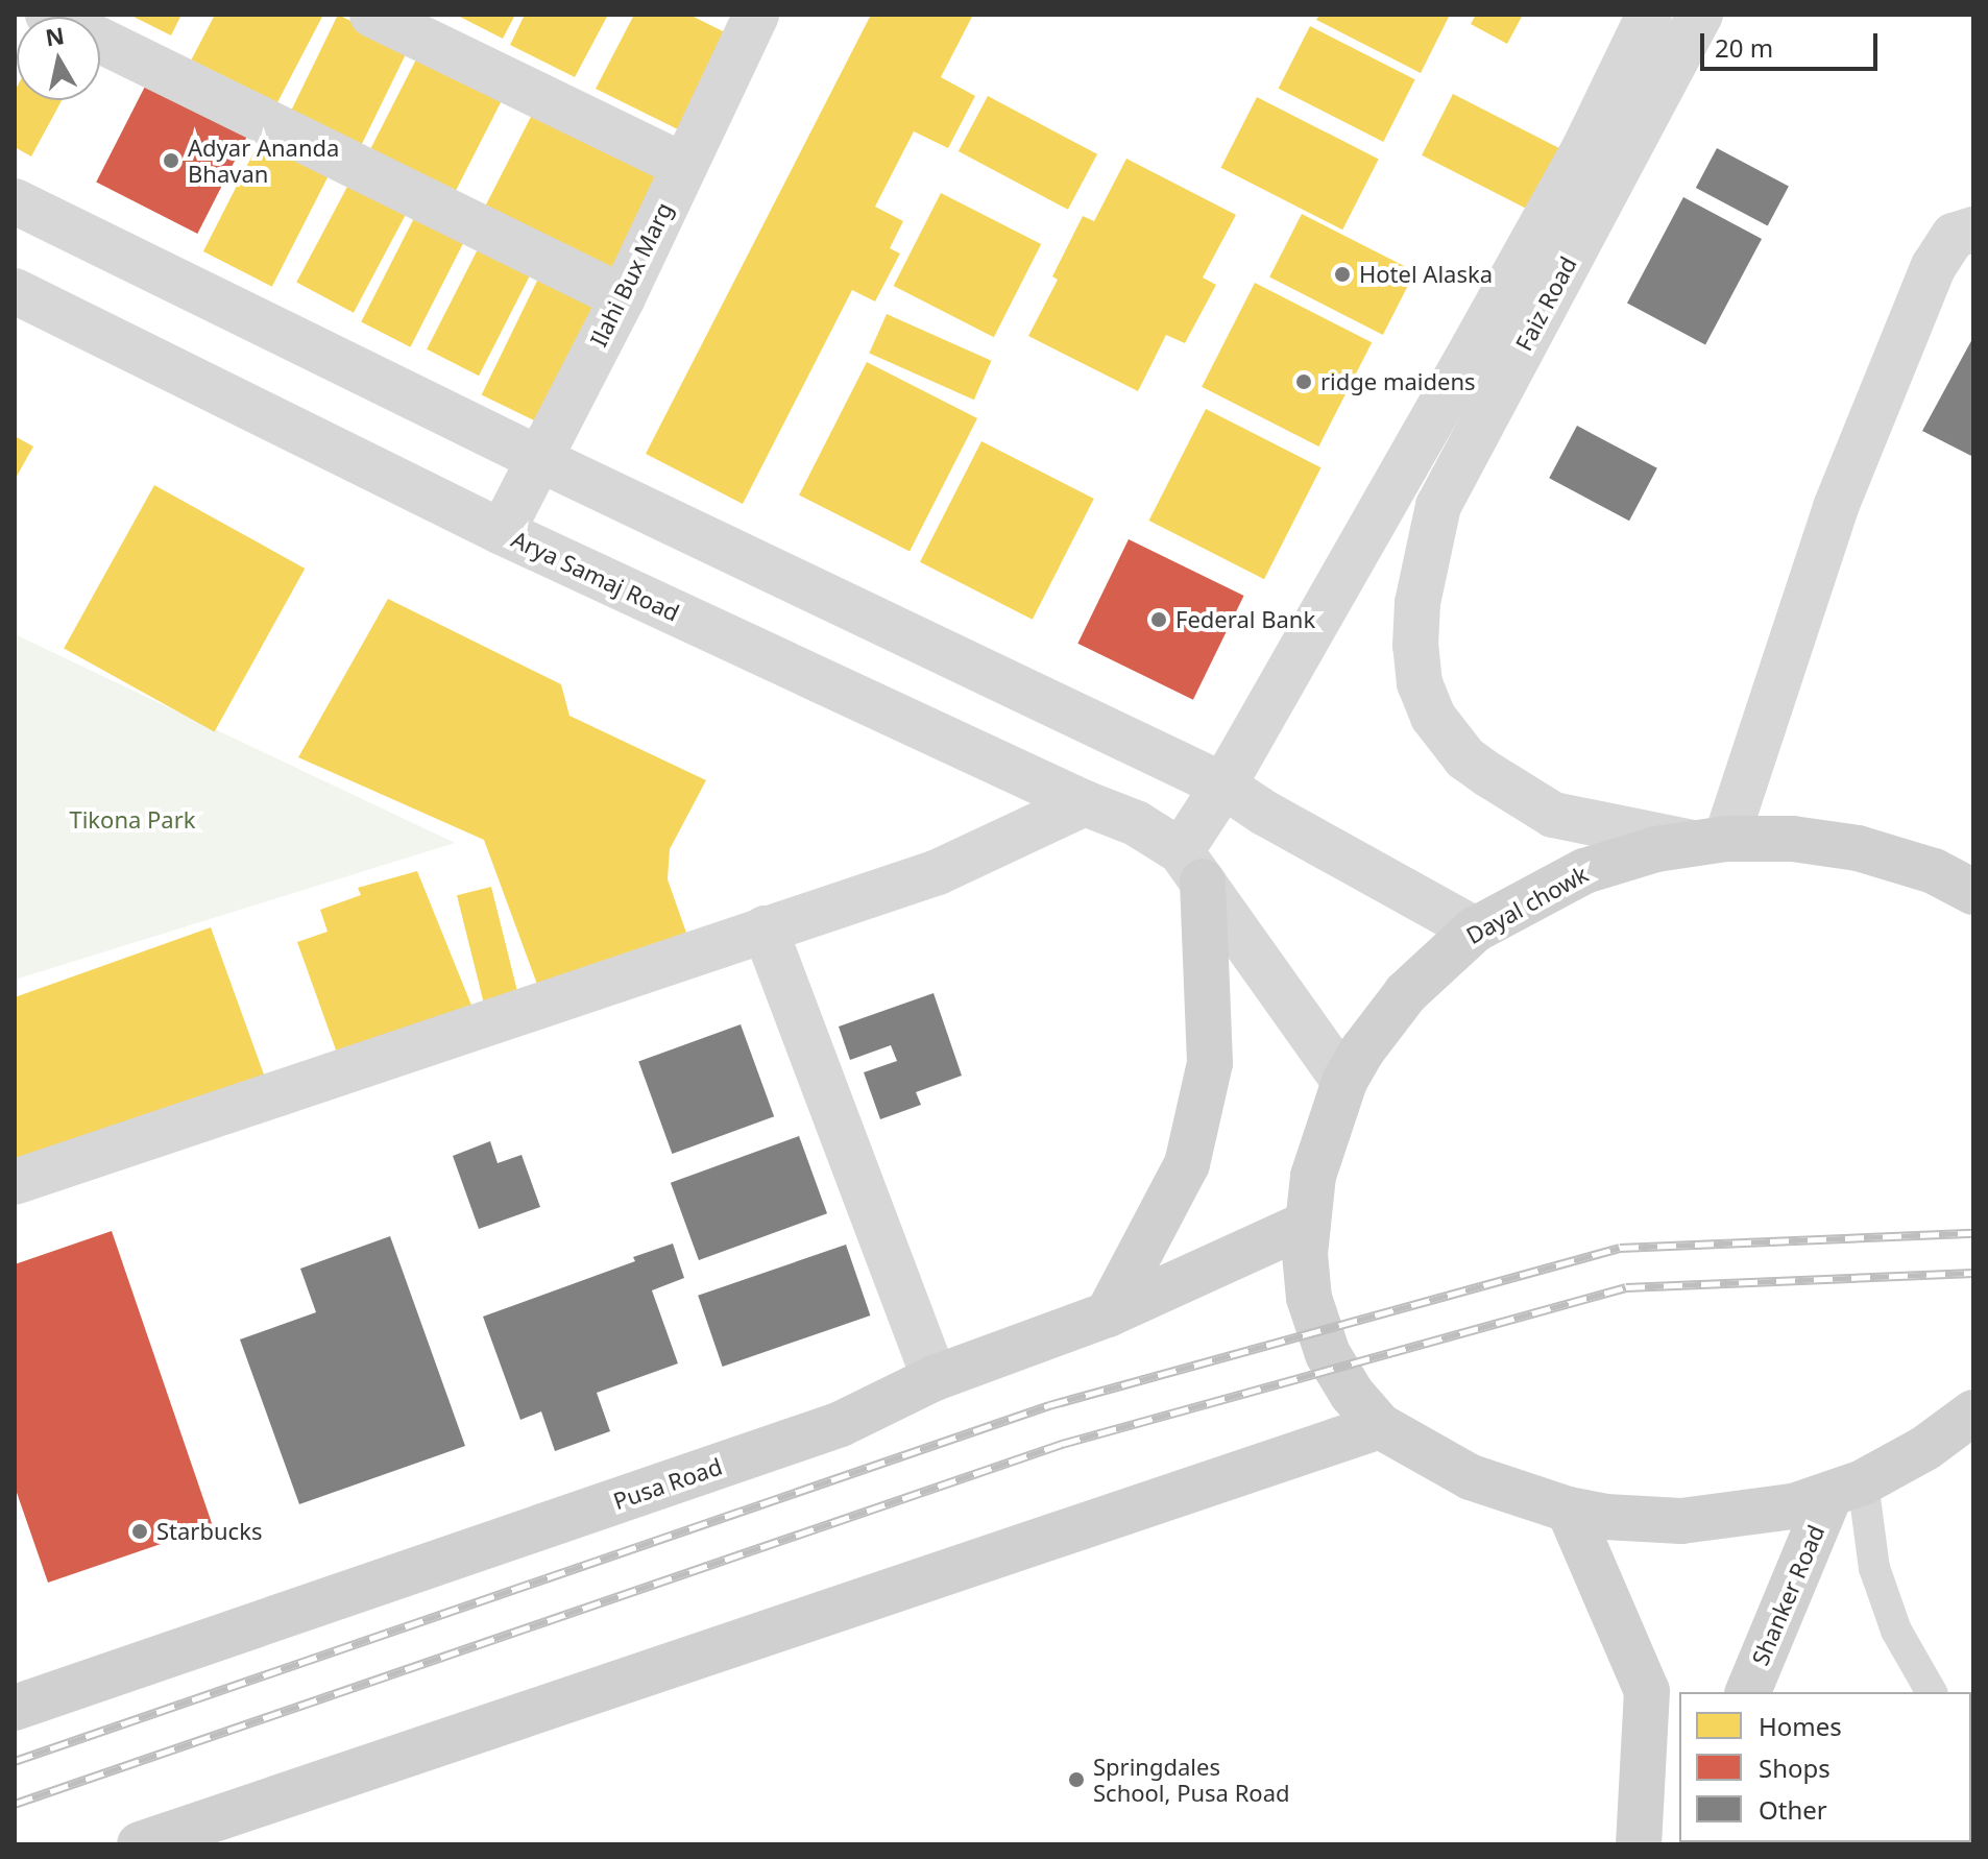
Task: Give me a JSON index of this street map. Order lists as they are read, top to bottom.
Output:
{
  "streets": {
    "main road": ["Dayal chowk", "Pusa Road", "Shanker Road"],
    "street": ["Ilahi Bux Marg", "Faiz Road", "Arya Samaj Road"]
  },
  "crossings": [
    ["Ilahi Bux Marg", "Arya Samaj Road"],
    ["Faiz Road", "Dayal chowk"],
    ["Dayal chowk", "Pusa Road"],
    ["Dayal chowk", "Shanker Road"]
  ],
  "parks": ["Tikona Park"],
  "places": [
    "Adyar Ananda Bhavan",
    "Hotel Alaska",
    "ridge maidens",
    "Federal Bank",
    "Starbucks",
    "Springdales School, Pusa Road"
  ],
  "legend": ["Homes", "Shops", "Other"],
  "scale_bar": "20 m",
  "north": "top"
}
